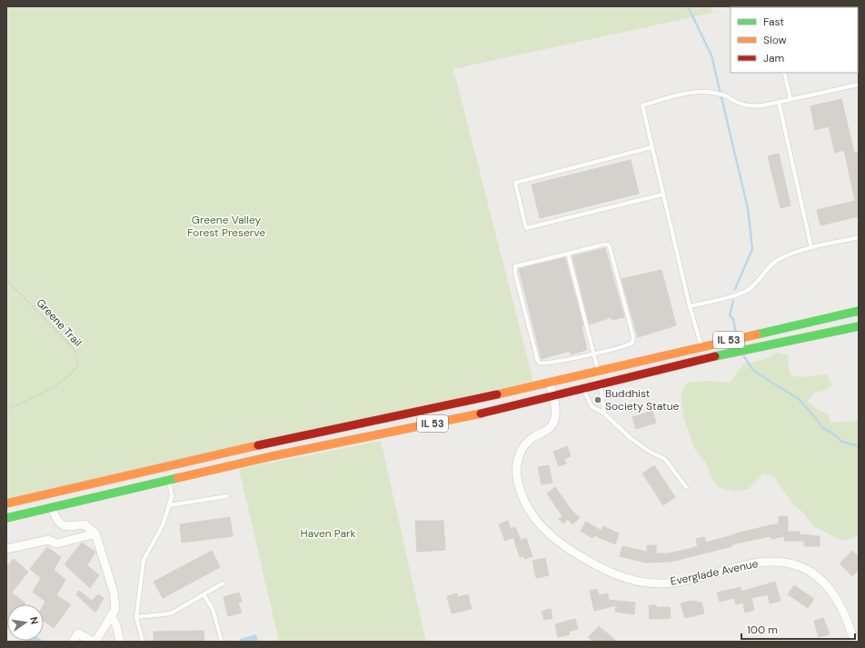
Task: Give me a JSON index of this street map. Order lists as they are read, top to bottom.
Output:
{
  "streets": {
    "main road": ["IL 53"],
    "street": ["Everglade Avenue"],
    "path": ["Greene Trail"]
  },
  "crossings": [
    ["IL 53", "Everglade Avenue"]
  ],
  "parks": ["Greene Valley Forest Preserve", "Haven Park"],
  "places": ["Buddhist Society Statue"],
  "legend": ["Fast", "Slow", "Jam"],
  "scale_bar": "100 m",
  "north": "right"
}
